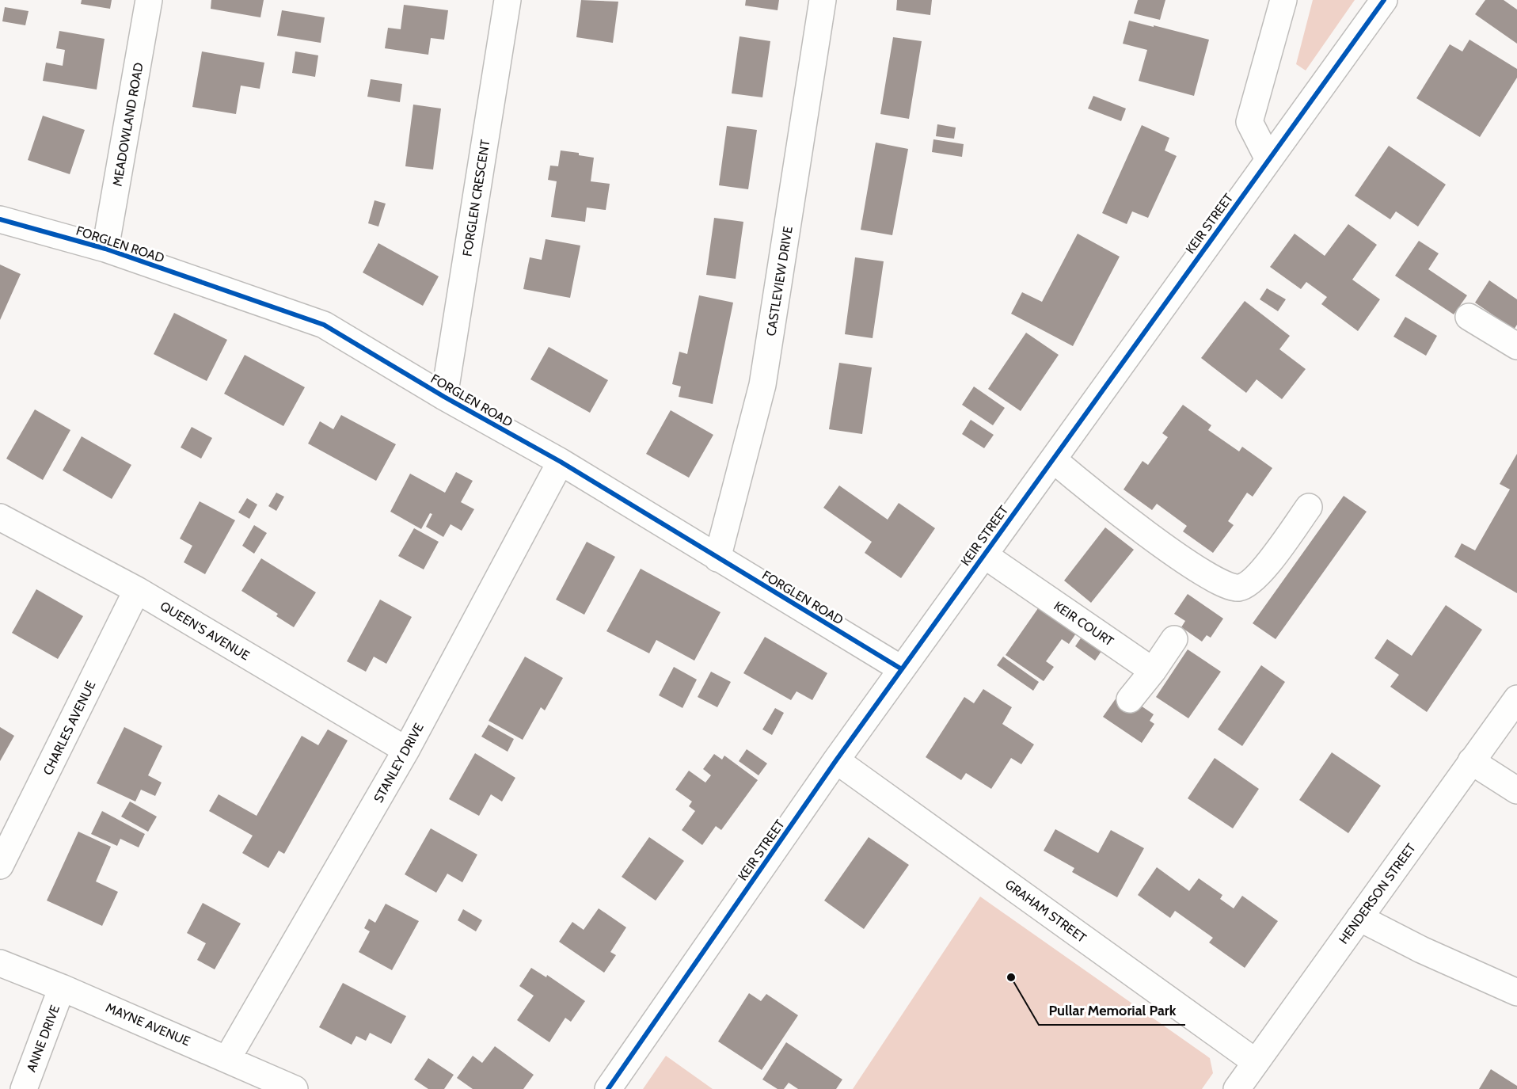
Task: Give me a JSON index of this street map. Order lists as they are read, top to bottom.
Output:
{
  "streets": {
    "street": [
      "MEADOWLAND ROAD",
      "FORGLEN CRESCENT",
      "KEIR STREET",
      "FORGLEN ROAD",
      "CASTLEVIEW DRIVE",
      "KEIR COURT",
      "QUEEN'S AVENUE",
      "CHARLES AVENUE",
      "STANLEY DRIVE",
      "HENDERSON STREET",
      "GRAHAM STREET",
      "MAYNE AVENUE",
      "ANNE DRIVE"
    ]
  },
  "crossings": [
    ["MEADOWLAND ROAD", "FORGLEN ROAD"],
    ["FORGLEN CRESCENT", "FORGLEN ROAD"],
    ["KEIR STREET", "FORGLEN ROAD"],
    ["KEIR STREET", "KEIR COURT"],
    ["KEIR STREET", "GRAHAM STREET"],
    ["FORGLEN ROAD", "CASTLEVIEW DRIVE"],
    ["FORGLEN ROAD", "STANLEY DRIVE"],
    ["QUEEN'S AVENUE", "CHARLES AVENUE"],
    ["QUEEN'S AVENUE", "STANLEY DRIVE"],
    ["STANLEY DRIVE", "MAYNE AVENUE"],
    ["HENDERSON STREET", "GRAHAM STREET"],
    ["MAYNE AVENUE", "ANNE DRIVE"]
  ],
  "places": ["Pullar Memorial Park"]
}
